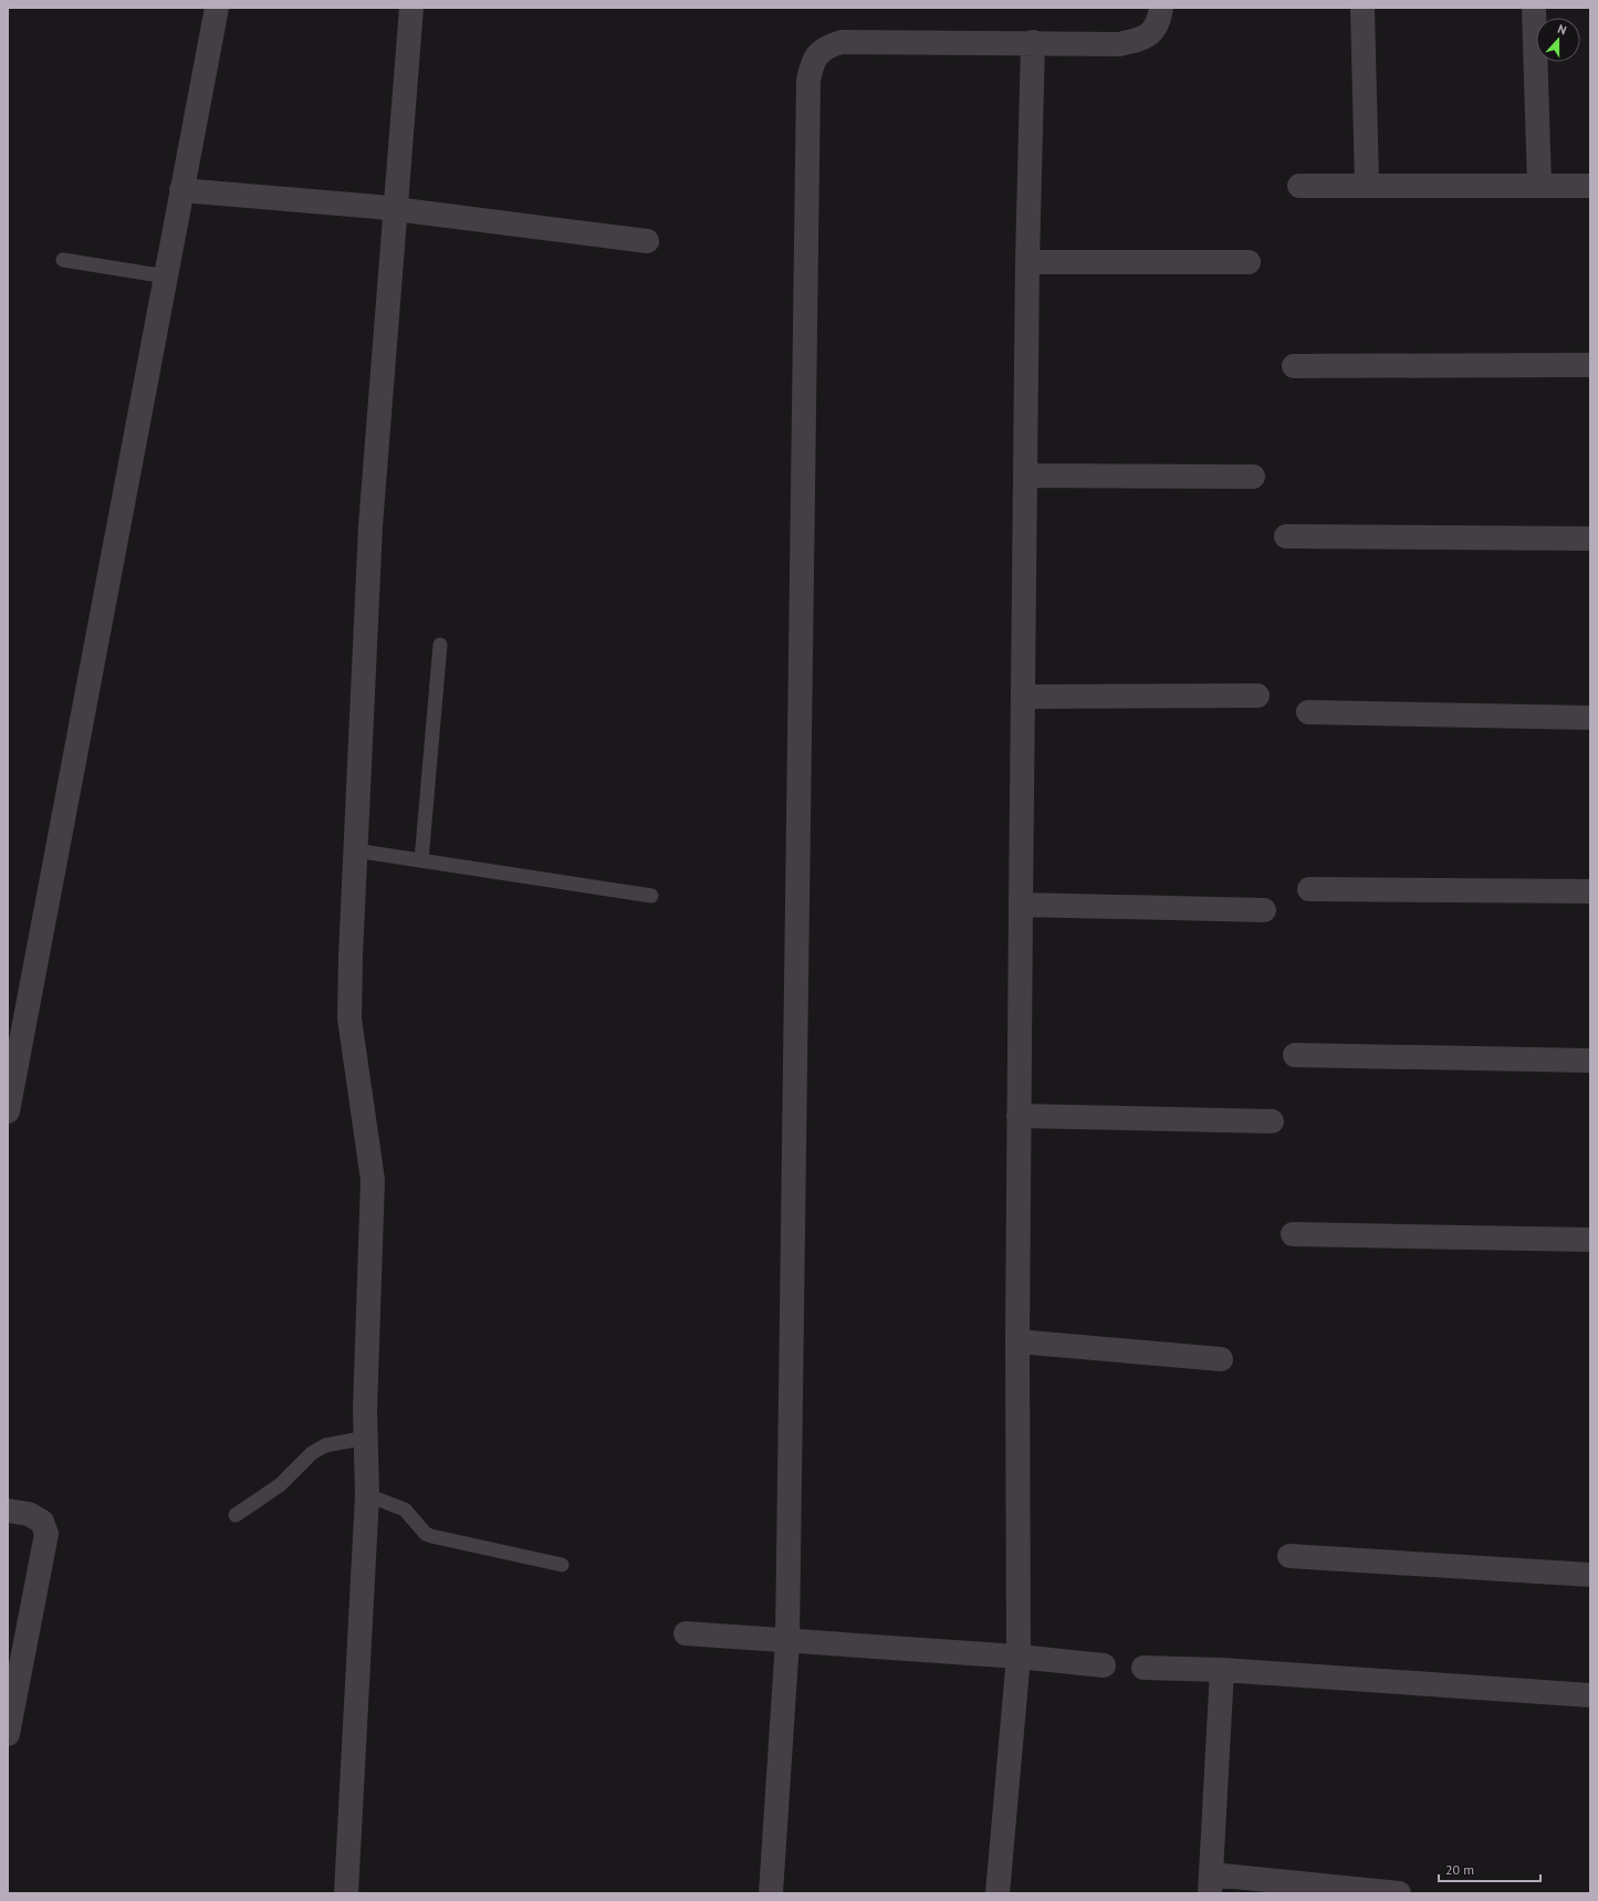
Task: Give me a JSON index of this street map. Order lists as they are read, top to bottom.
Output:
{
  "scale_bar": "20 m",
  "north": "top"
}
